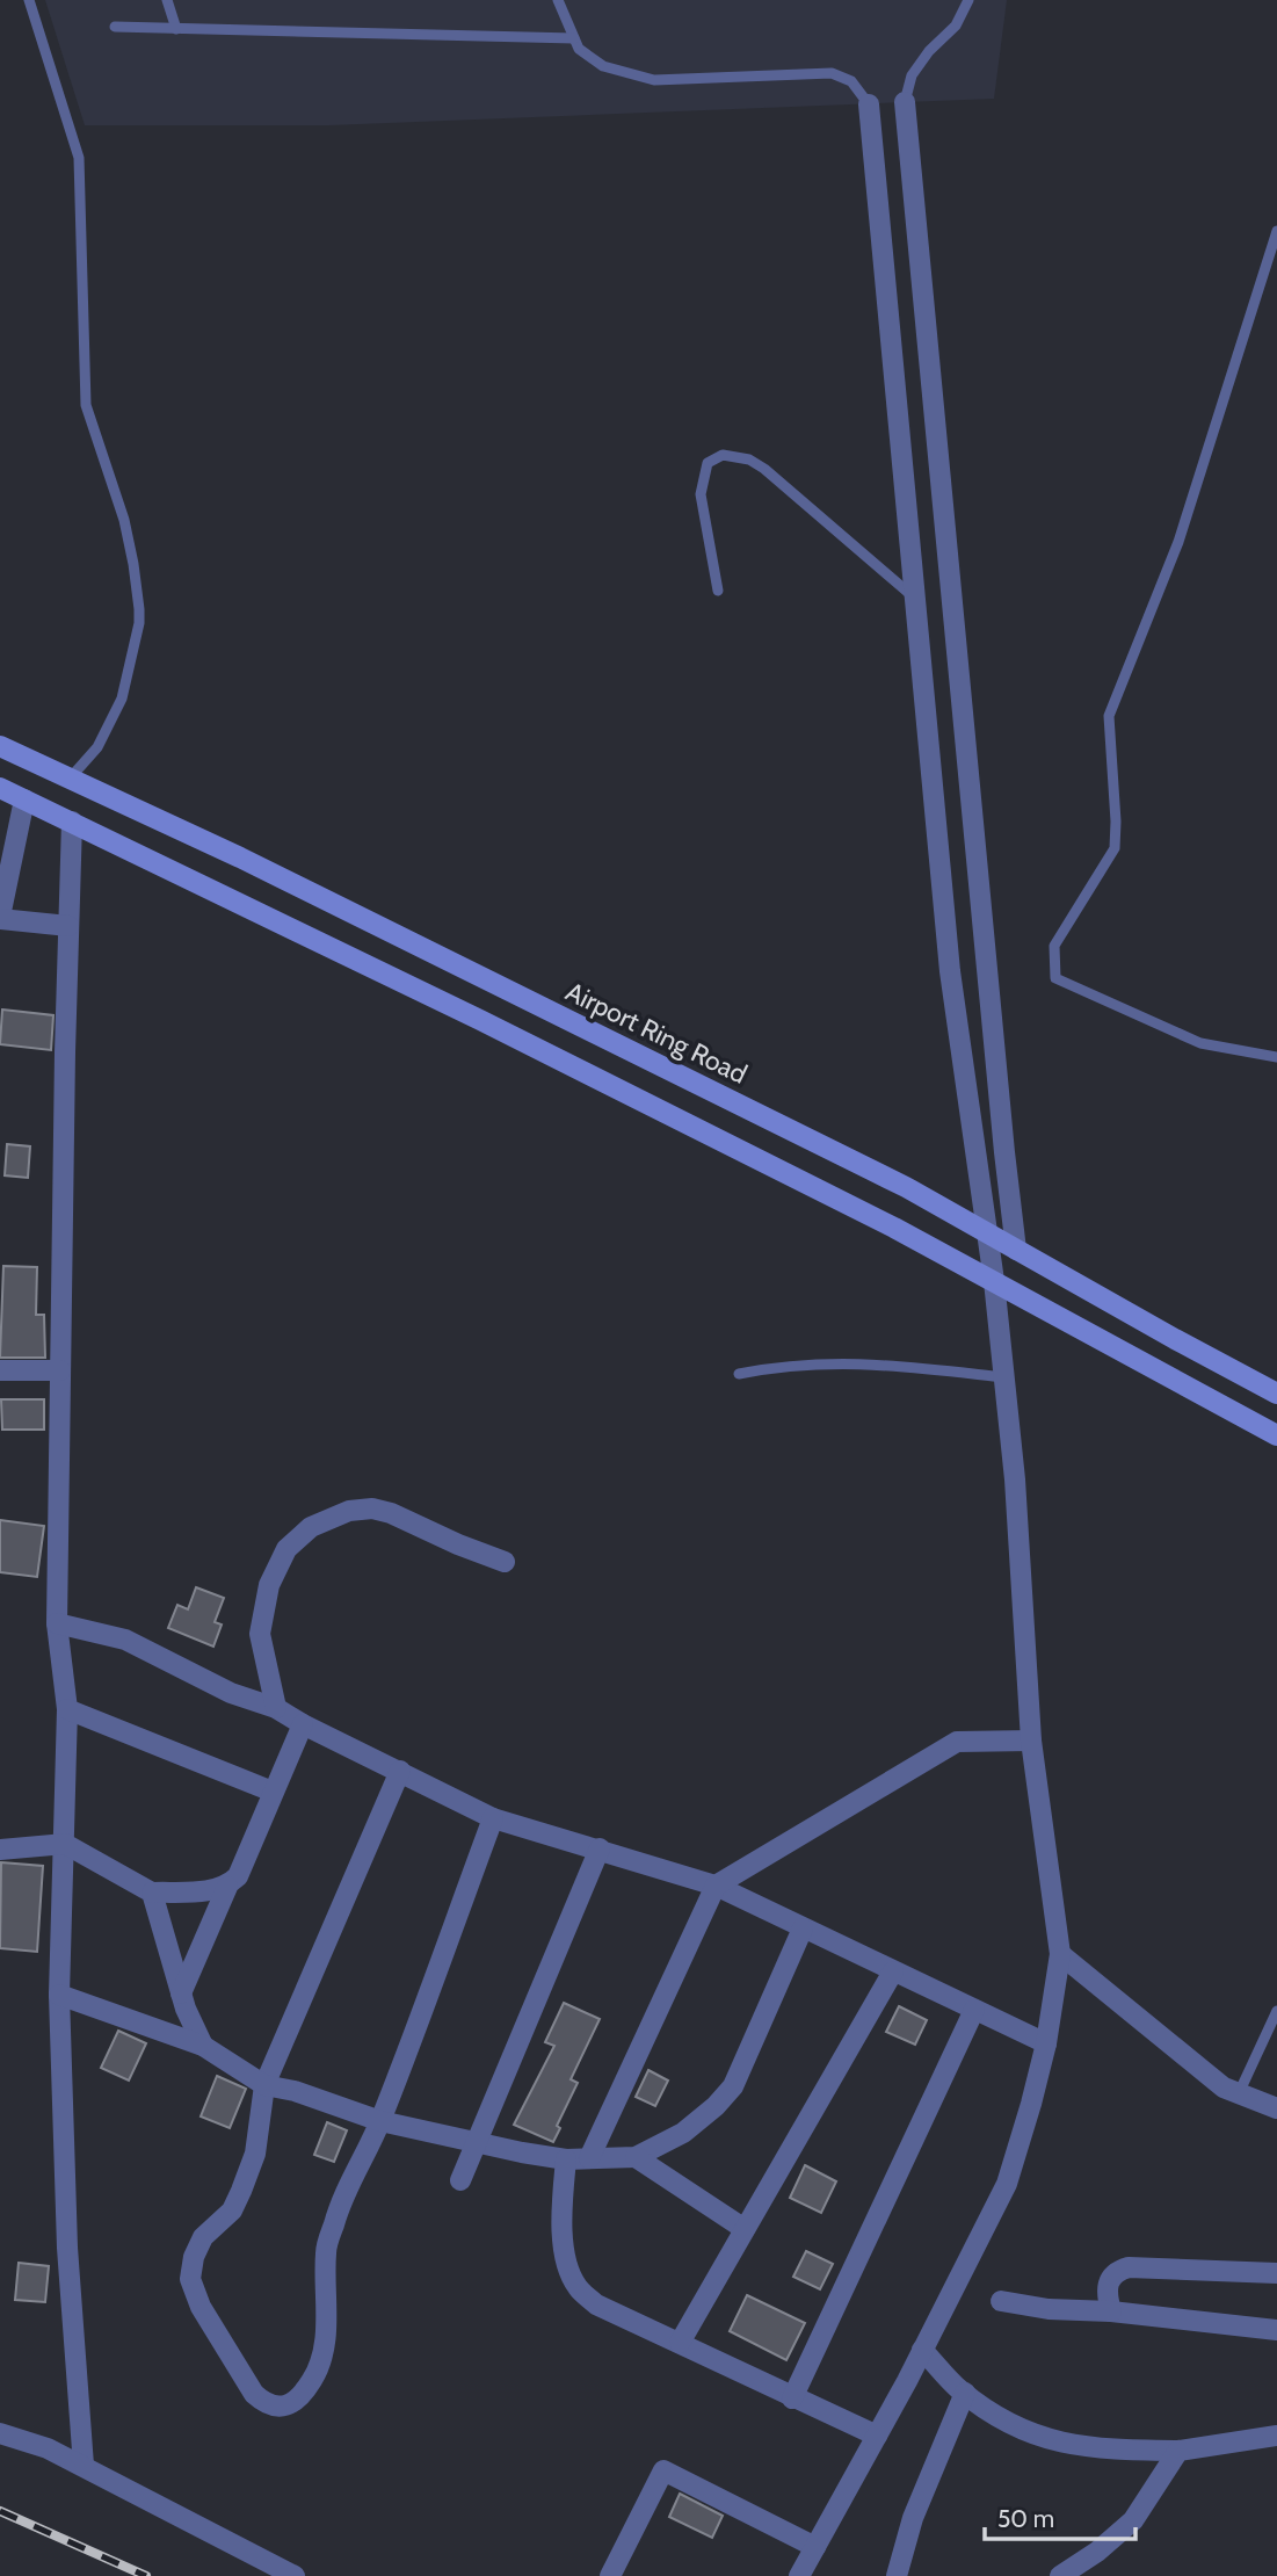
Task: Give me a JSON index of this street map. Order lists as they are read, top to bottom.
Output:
{
  "streets": {
    "main road": ["Airport Ring Road"]
  },
  "scale_bar": "50 m"
}
